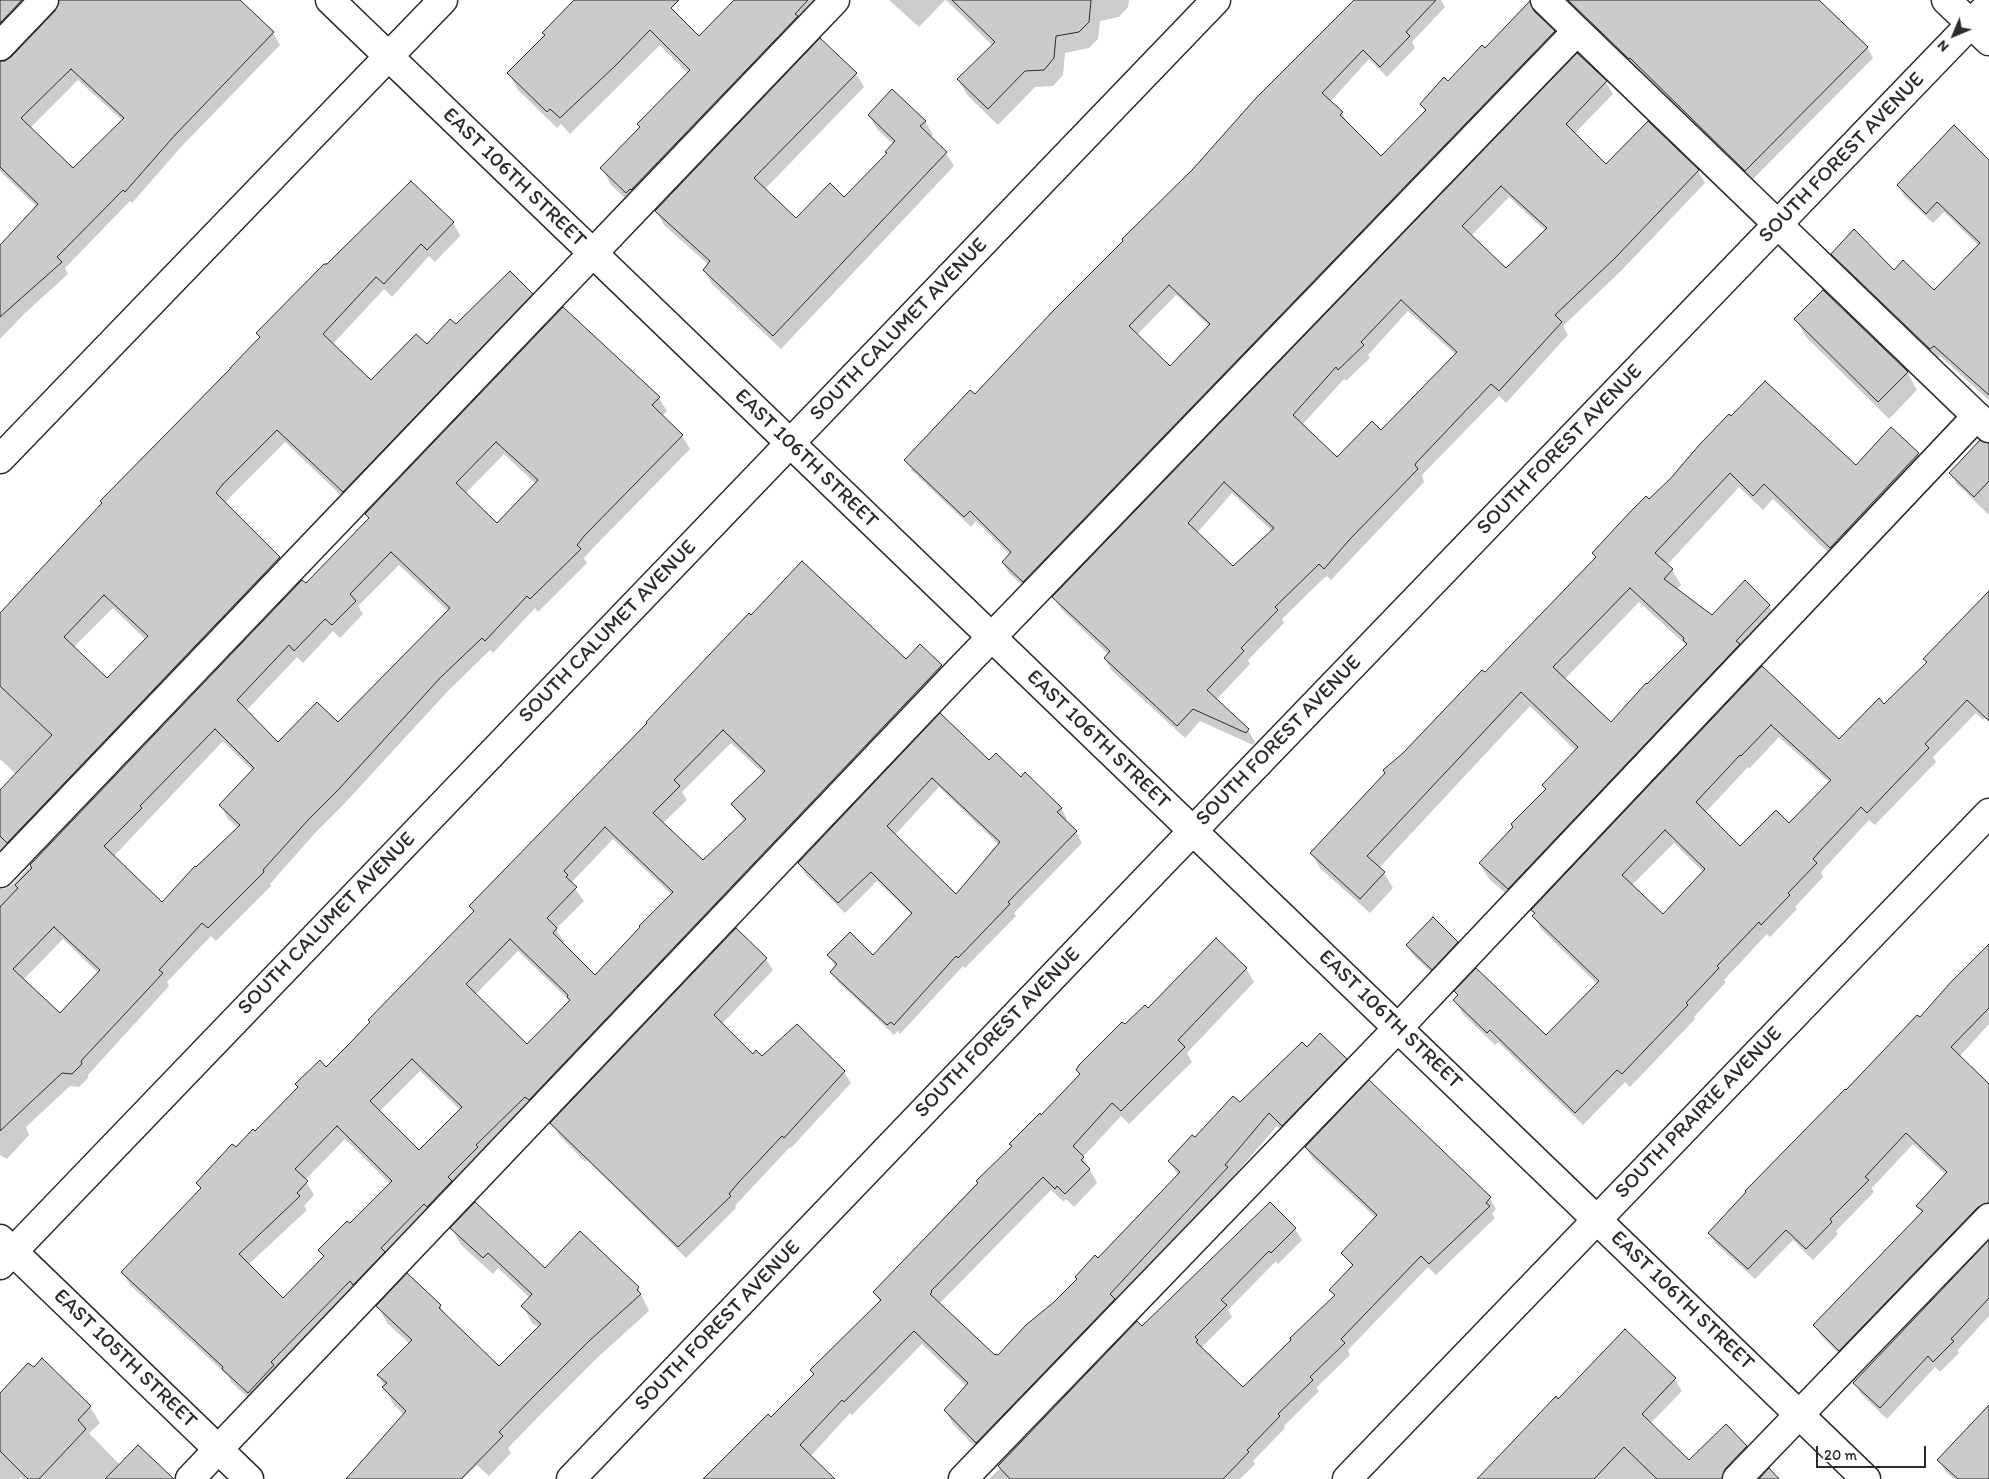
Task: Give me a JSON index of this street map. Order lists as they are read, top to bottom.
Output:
{
  "streets": {
    "street": [
      "SOUTH FOREST AVENUE",
      "EAST 106TH STREET",
      "SOUTH CALUMET AVENUE",
      "SOUTH PRAIRIE AVENUE",
      "EAST 105TH STREET"
    ]
  },
  "crossings": [
    ["SOUTH FOREST AVENUE", "EAST 106TH STREET"],
    ["EAST 106TH STREET", "SOUTH CALUMET AVENUE"],
    ["EAST 106TH STREET", "SOUTH PRAIRIE AVENUE"],
    ["SOUTH CALUMET AVENUE", "EAST 105TH STREET"]
  ],
  "scale_bar": "20 m",
  "north": "bottom left"
}
